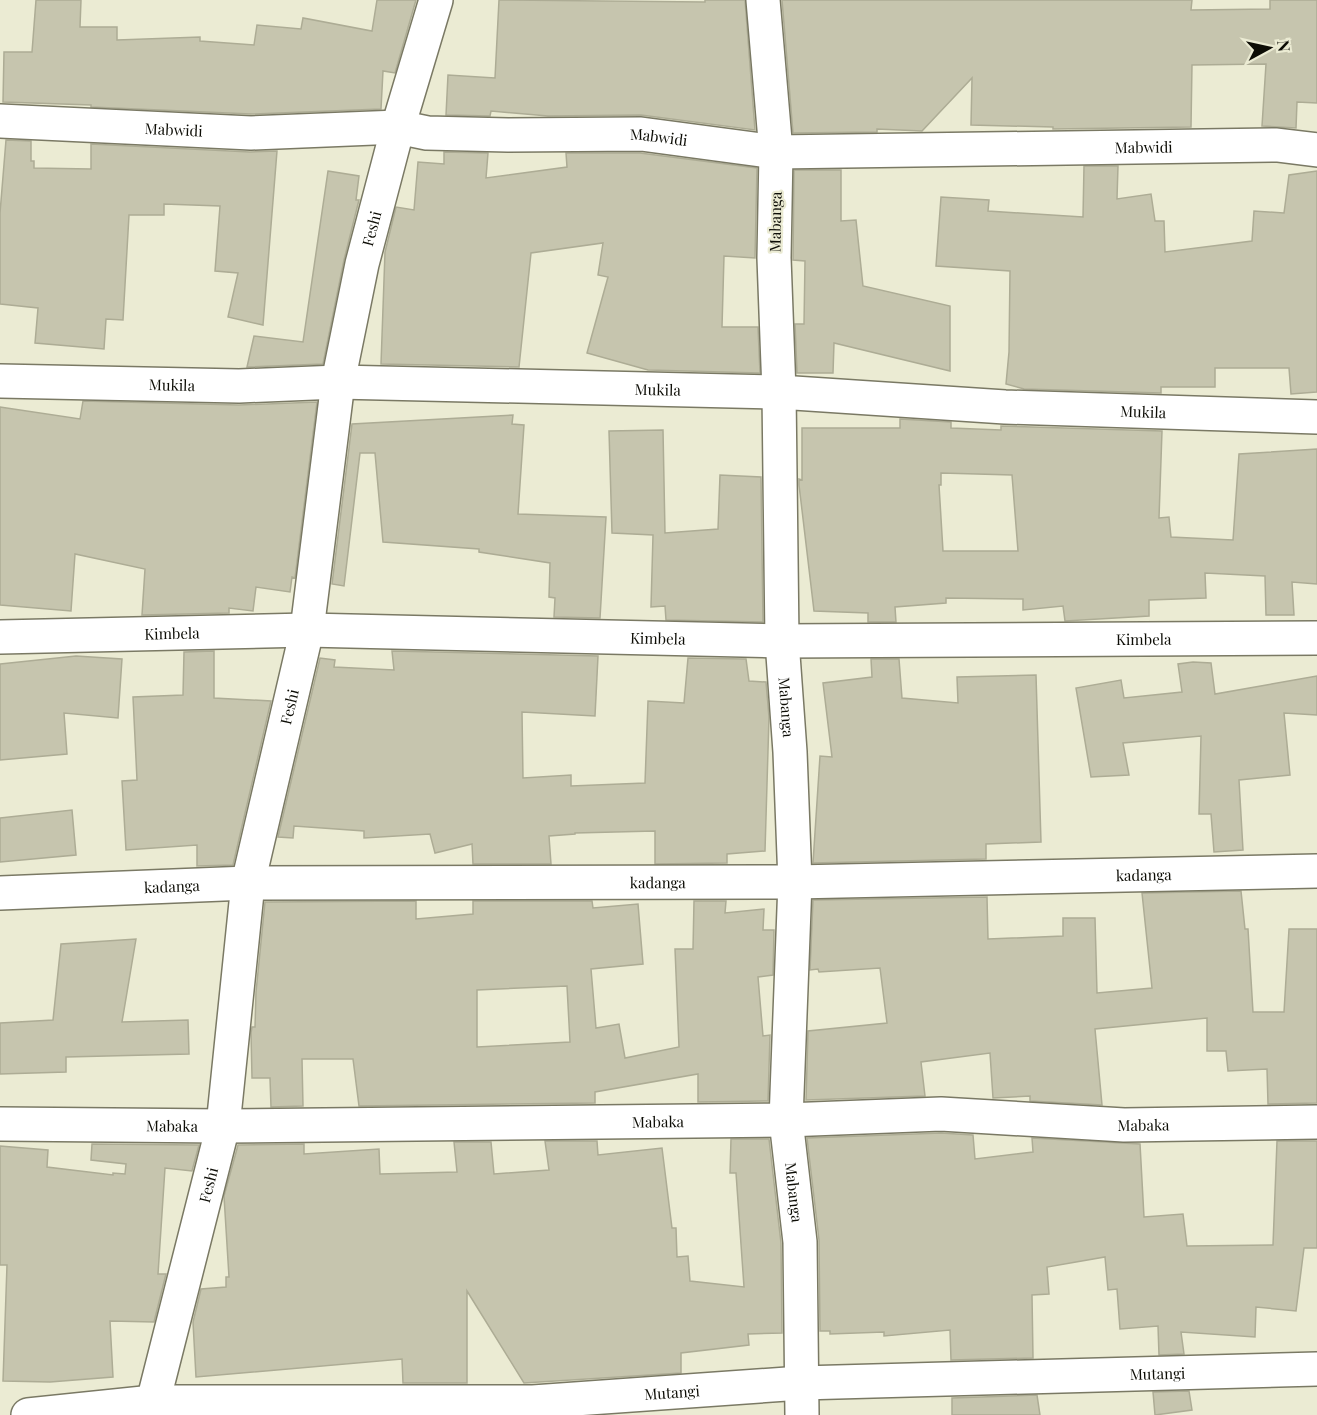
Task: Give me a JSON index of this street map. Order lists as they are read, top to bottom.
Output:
{
  "streets": {
    "street": [
      "Mabwidi",
      "Mabanga",
      "Feshi",
      "Mukila",
      "Kimbela",
      "kadanga",
      "Mabaka",
      "Mutangi"
    ]
  },
  "crossings": [
    ["Mabwidi", "Mabanga"],
    ["Mabwidi", "Feshi"],
    ["Mabanga", "Mukila"],
    ["Mabanga", "Kimbela"],
    ["Mabanga", "kadanga"],
    ["Mabanga", "Mabaka"],
    ["Mabanga", "Mutangi"],
    ["Feshi", "Mukila"],
    ["Feshi", "Kimbela"],
    ["Feshi", "kadanga"],
    ["Feshi", "Mabaka"],
    ["Feshi", "Mutangi"]
  ],
  "north": "right"
}
